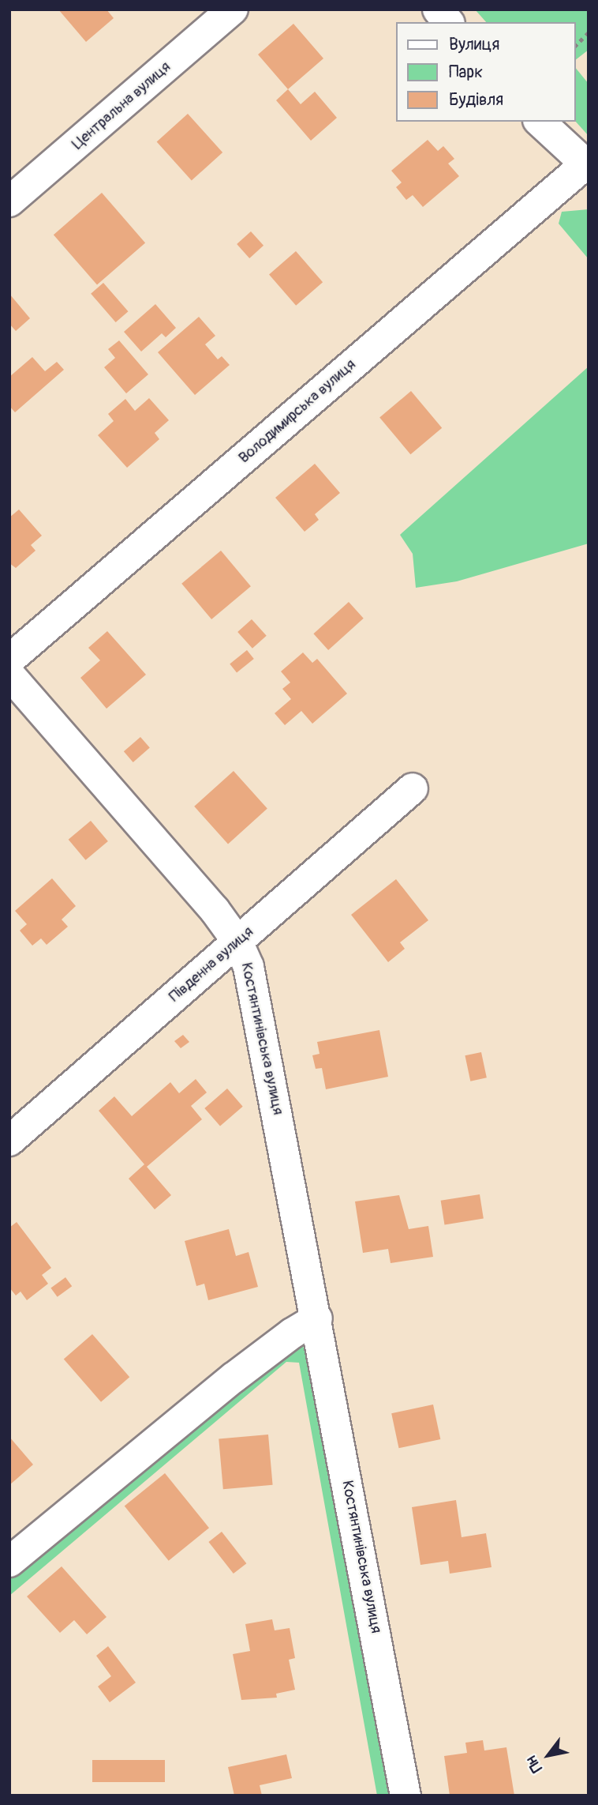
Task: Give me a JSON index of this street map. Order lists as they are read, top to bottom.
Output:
{
  "streets": {
    "street": [
      "Центральна вулиця",
      "Володимирська вулиця",
      "Південна вулиця",
      "Костянтинівська вулиця"
    ]
  },
  "crossings": [
    ["Південна вулиця", "Костянтинівська вулиця"]
  ],
  "legend": ["Вулиця", "Парк", "Будівля"],
  "north": "bottom left"
}
